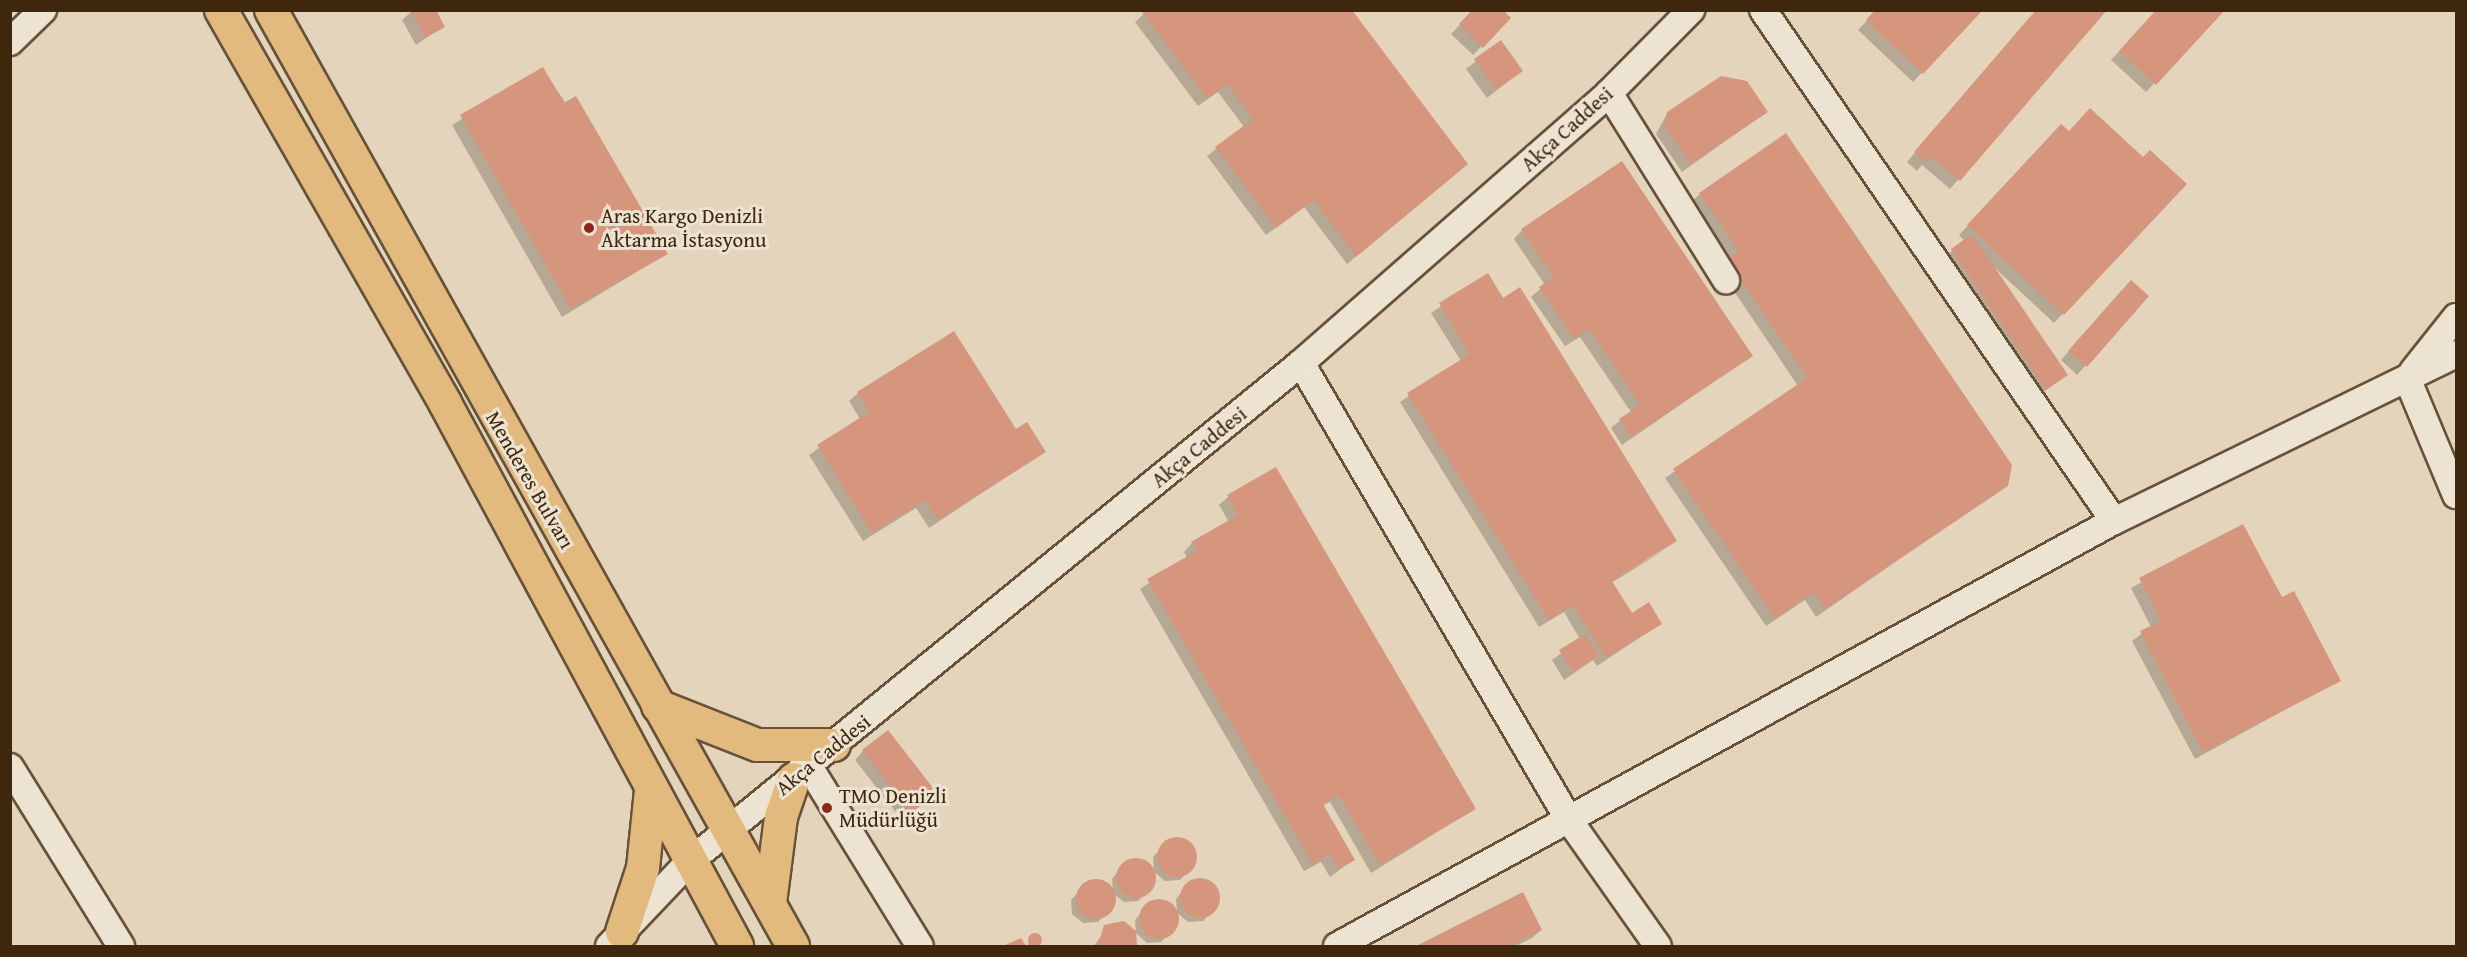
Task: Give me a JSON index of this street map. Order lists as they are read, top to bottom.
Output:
{
  "streets": {
    "main road": ["Menderes Bulvarı"],
    "street": ["Akça Caddesi"]
  },
  "crossings": [
    ["Akça Caddesi", "Menderes Bulvarı"]
  ],
  "places": ["Aras Kargo Denizli Aktarma İstasyonu", "TMO Denizli Müdürlüğü"]
}
